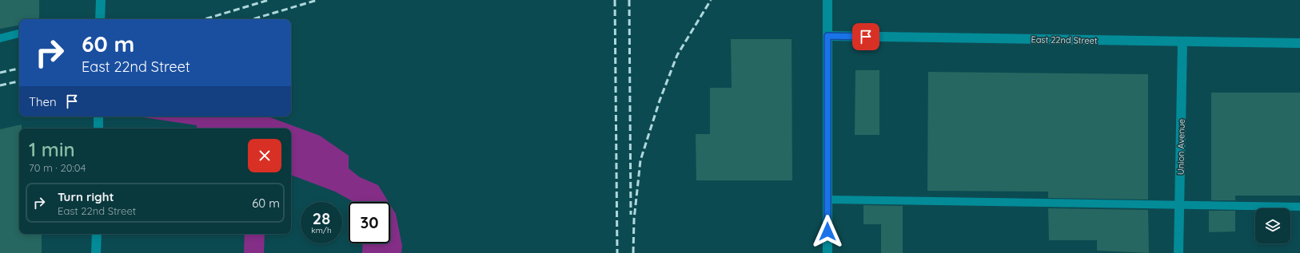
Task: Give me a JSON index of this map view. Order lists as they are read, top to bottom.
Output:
{
  "streets": {
    "street": ["East 22nd Street", "Union Avenue"]
  },
  "crossings": [
    ["East 22nd Street", "Union Avenue"]
  ],
  "page": {
    "turn": ["60 m", "East 22nd Street"],
    "then": "Then",
    "heading": ["1 min", "70 m · 20:04"],
    "list": [
      {
        "name": "Turn right",
        "note": "East 22nd Street",
        "value": "60 m"
      }
    ],
    "speed": "28 km/h",
    "limit": "30"
  }
}
